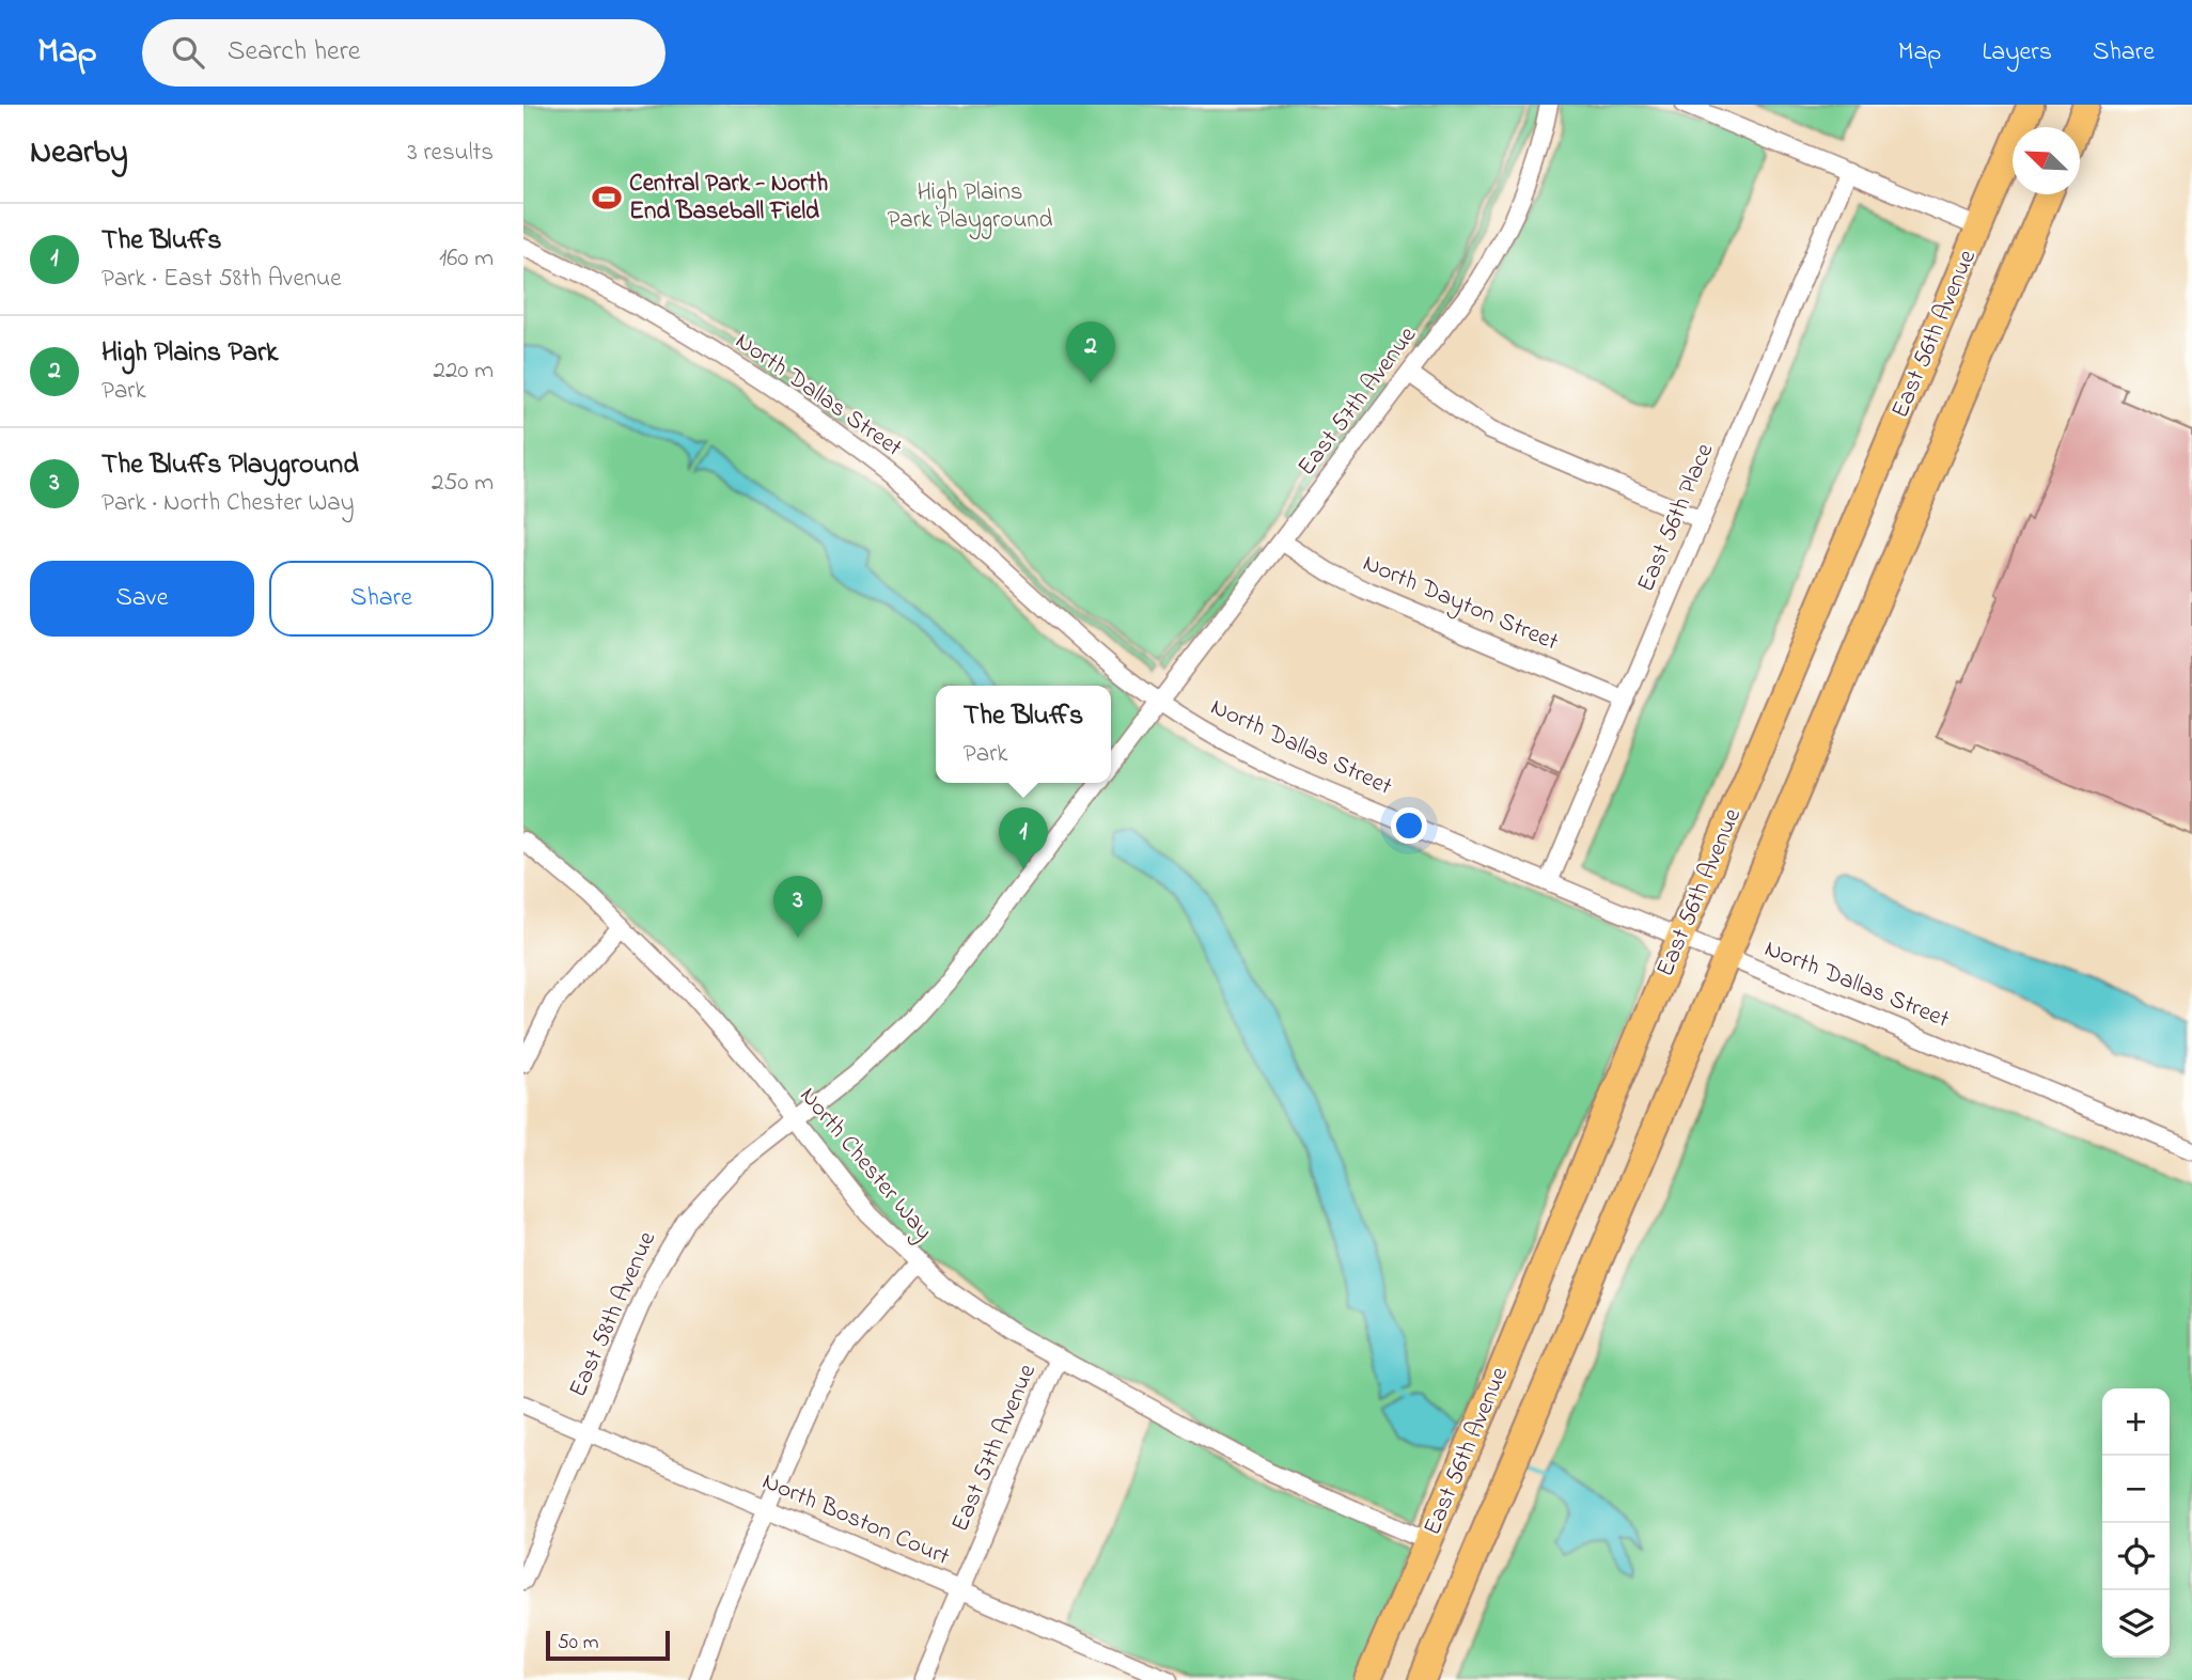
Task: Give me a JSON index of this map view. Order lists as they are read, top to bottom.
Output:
{
  "streets": {
    "main road": ["East 56th Avenue"],
    "street": [
      "North Dallas Street",
      "East 57th Avenue",
      "East 56th Place",
      "North Dayton Street",
      "North Chester Way",
      "East 58th Avenue",
      "North Boston Court"
    ]
  },
  "crossings": [
    ["East 56th Avenue", "North Dallas Street"],
    ["East 56th Avenue", "North Chester Way"],
    ["North Dallas Street", "East 57th Avenue"],
    ["North Dallas Street", "East 56th Place"],
    ["North Dallas Street", "East 58th Avenue"],
    ["East 57th Avenue", "North Dayton Street"],
    ["East 57th Avenue", "North Chester Way"],
    ["East 57th Avenue", "East 58th Avenue"],
    ["East 57th Avenue", "North Boston Court"],
    ["East 56th Place", "North Dayton Street"],
    ["North Chester Way", "East 58th Avenue"],
    ["East 58th Avenue", "North Boston Court"]
  ],
  "parks": ["High Plains Park Playground"],
  "places": {
    "sports": ["Central Park - North End Baseball Field"]
  },
  "scale_bar": "50 m",
  "north": "top left",
  "page": {
    "header": "Map",
    "search": "Search here",
    "nav": ["Map", "Layers", "Share"],
    "heading": ["Nearby", "3 results"],
    "list": [
      {
        "mark": "1",
        "name": "The Bluffs",
        "note": "Park · East 58th Avenue",
        "value": "160 m"
      },
      {
        "mark": "2",
        "name": "High Plains Park",
        "note": "Park",
        "value": "220 m"
      },
      {
        "mark": "3",
        "name": "The Bluffs Playground",
        "note": "Park · North Chester Way",
        "value": "250 m"
      }
    ],
    "pins": ["2", "1", "3"],
    "buttons": ["Save", "Share"],
    "popup": ["The Bluffs", "Park"],
    "map_buttons": ["+", "−"],
    "scale": "50 m"
  }
}
